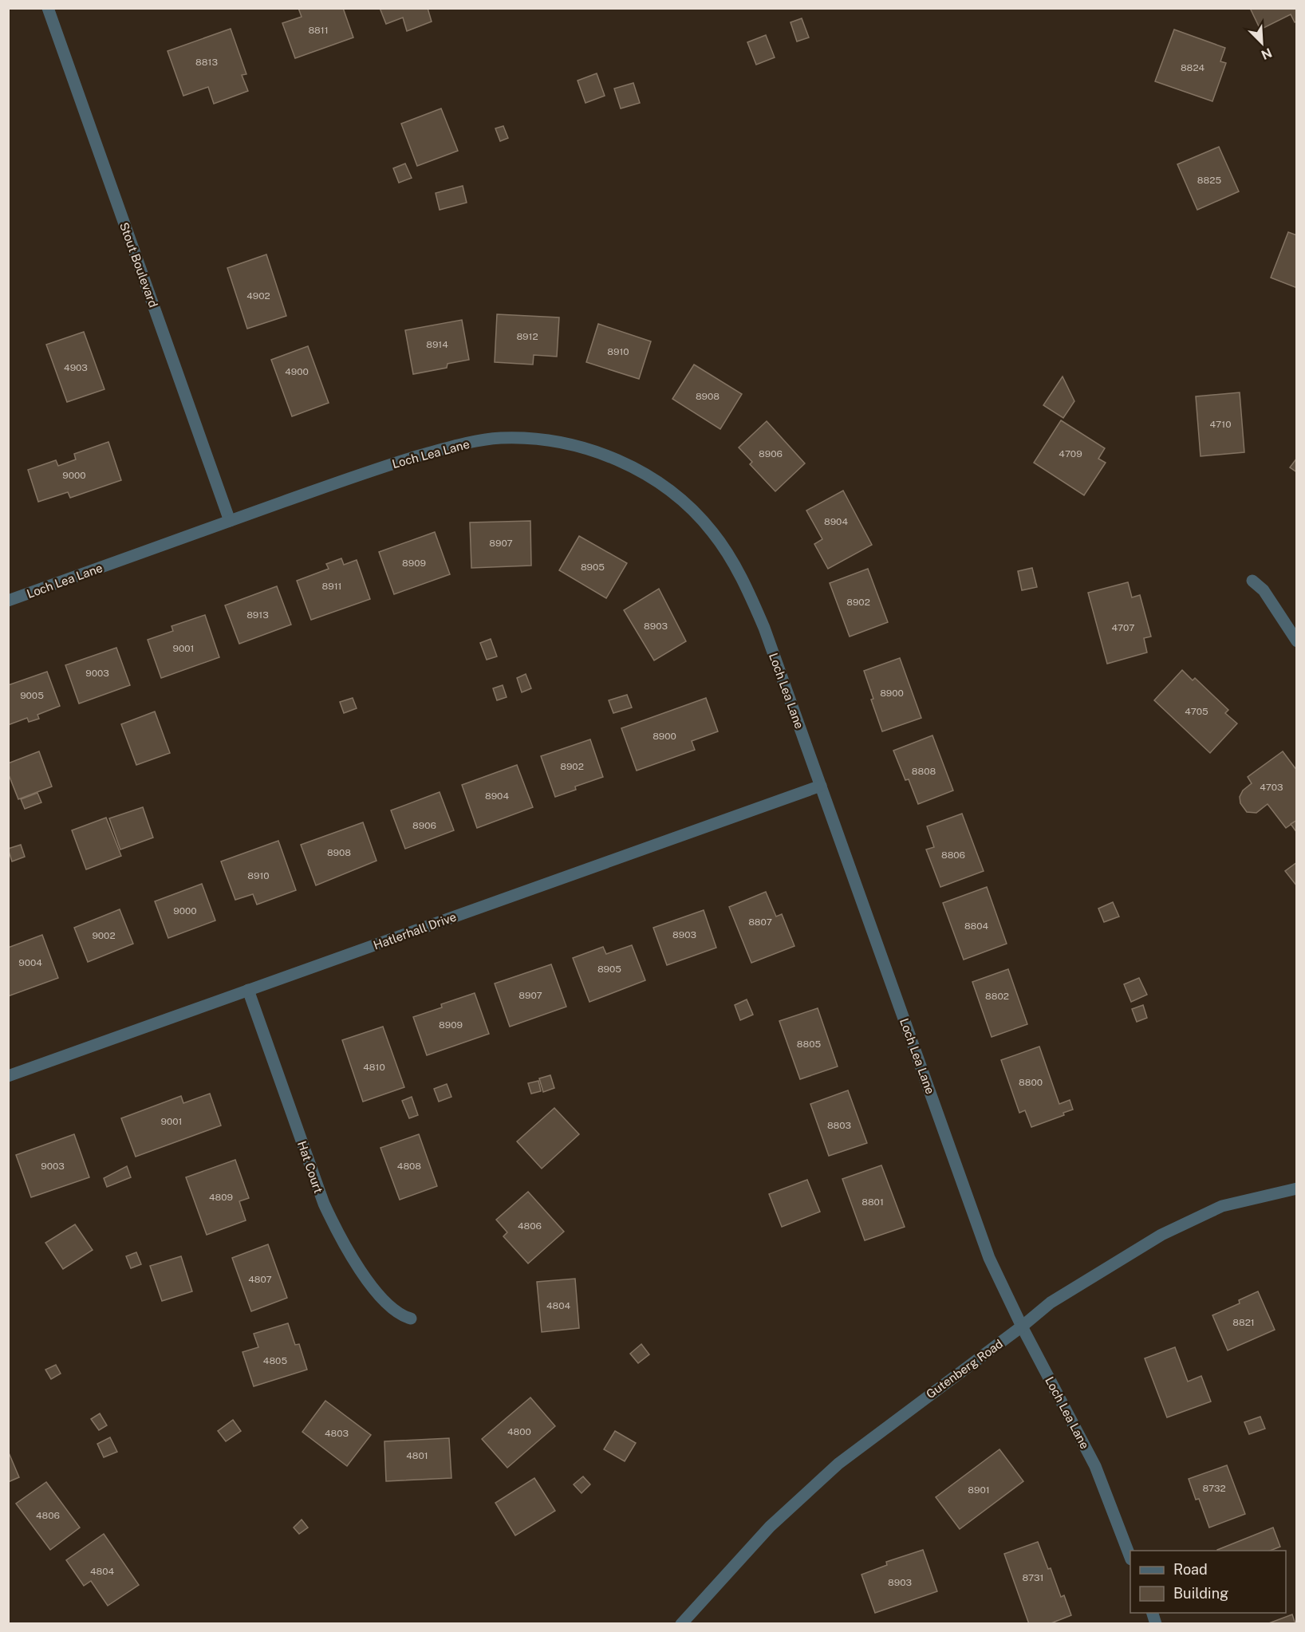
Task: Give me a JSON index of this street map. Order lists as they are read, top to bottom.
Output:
{
  "streets": {
    "street": [
      "Stout Boulevard",
      "Loch Lea Lane",
      "Hatlerhall Drive",
      "Hat Court",
      "Gutenberg Road"
    ]
  },
  "crossings": [
    ["Stout Boulevard", "Loch Lea Lane"],
    ["Loch Lea Lane", "Hatlerhall Drive"],
    ["Loch Lea Lane", "Gutenberg Road"],
    ["Hatlerhall Drive", "Hat Court"]
  ],
  "house_numbers": [
    "8811",
    "8813",
    "8824",
    "8825",
    "4902",
    "8912",
    "8914",
    "8910",
    "4903",
    "4900",
    "8908",
    "4710",
    "8906",
    "4709",
    "9000",
    "8904",
    "8907",
    "8909",
    "8905",
    "8911",
    "8902",
    "8913",
    "8903",
    "4707",
    "9001",
    "9003",
    "8900",
    "9005",
    "4705",
    "8900",
    "8902",
    "8808",
    "4703",
    "8904",
    "8906",
    "8908",
    "8806",
    "8910",
    "9000",
    "8807",
    "8804",
    "8903",
    "9002",
    "9004",
    "8905",
    "8907",
    "8802",
    "8909",
    "8805",
    "4810",
    "8800",
    "9001",
    "8803",
    "9003",
    "4808",
    "4809",
    "8801",
    "4806",
    "4807",
    "4804",
    "8821",
    "4805",
    "4800",
    "4803",
    "4801",
    "8732",
    "8901",
    "4806",
    "4804",
    "8731",
    "8903"
  ],
  "legend": ["Road", "Building"],
  "north": "bottom right"
}
